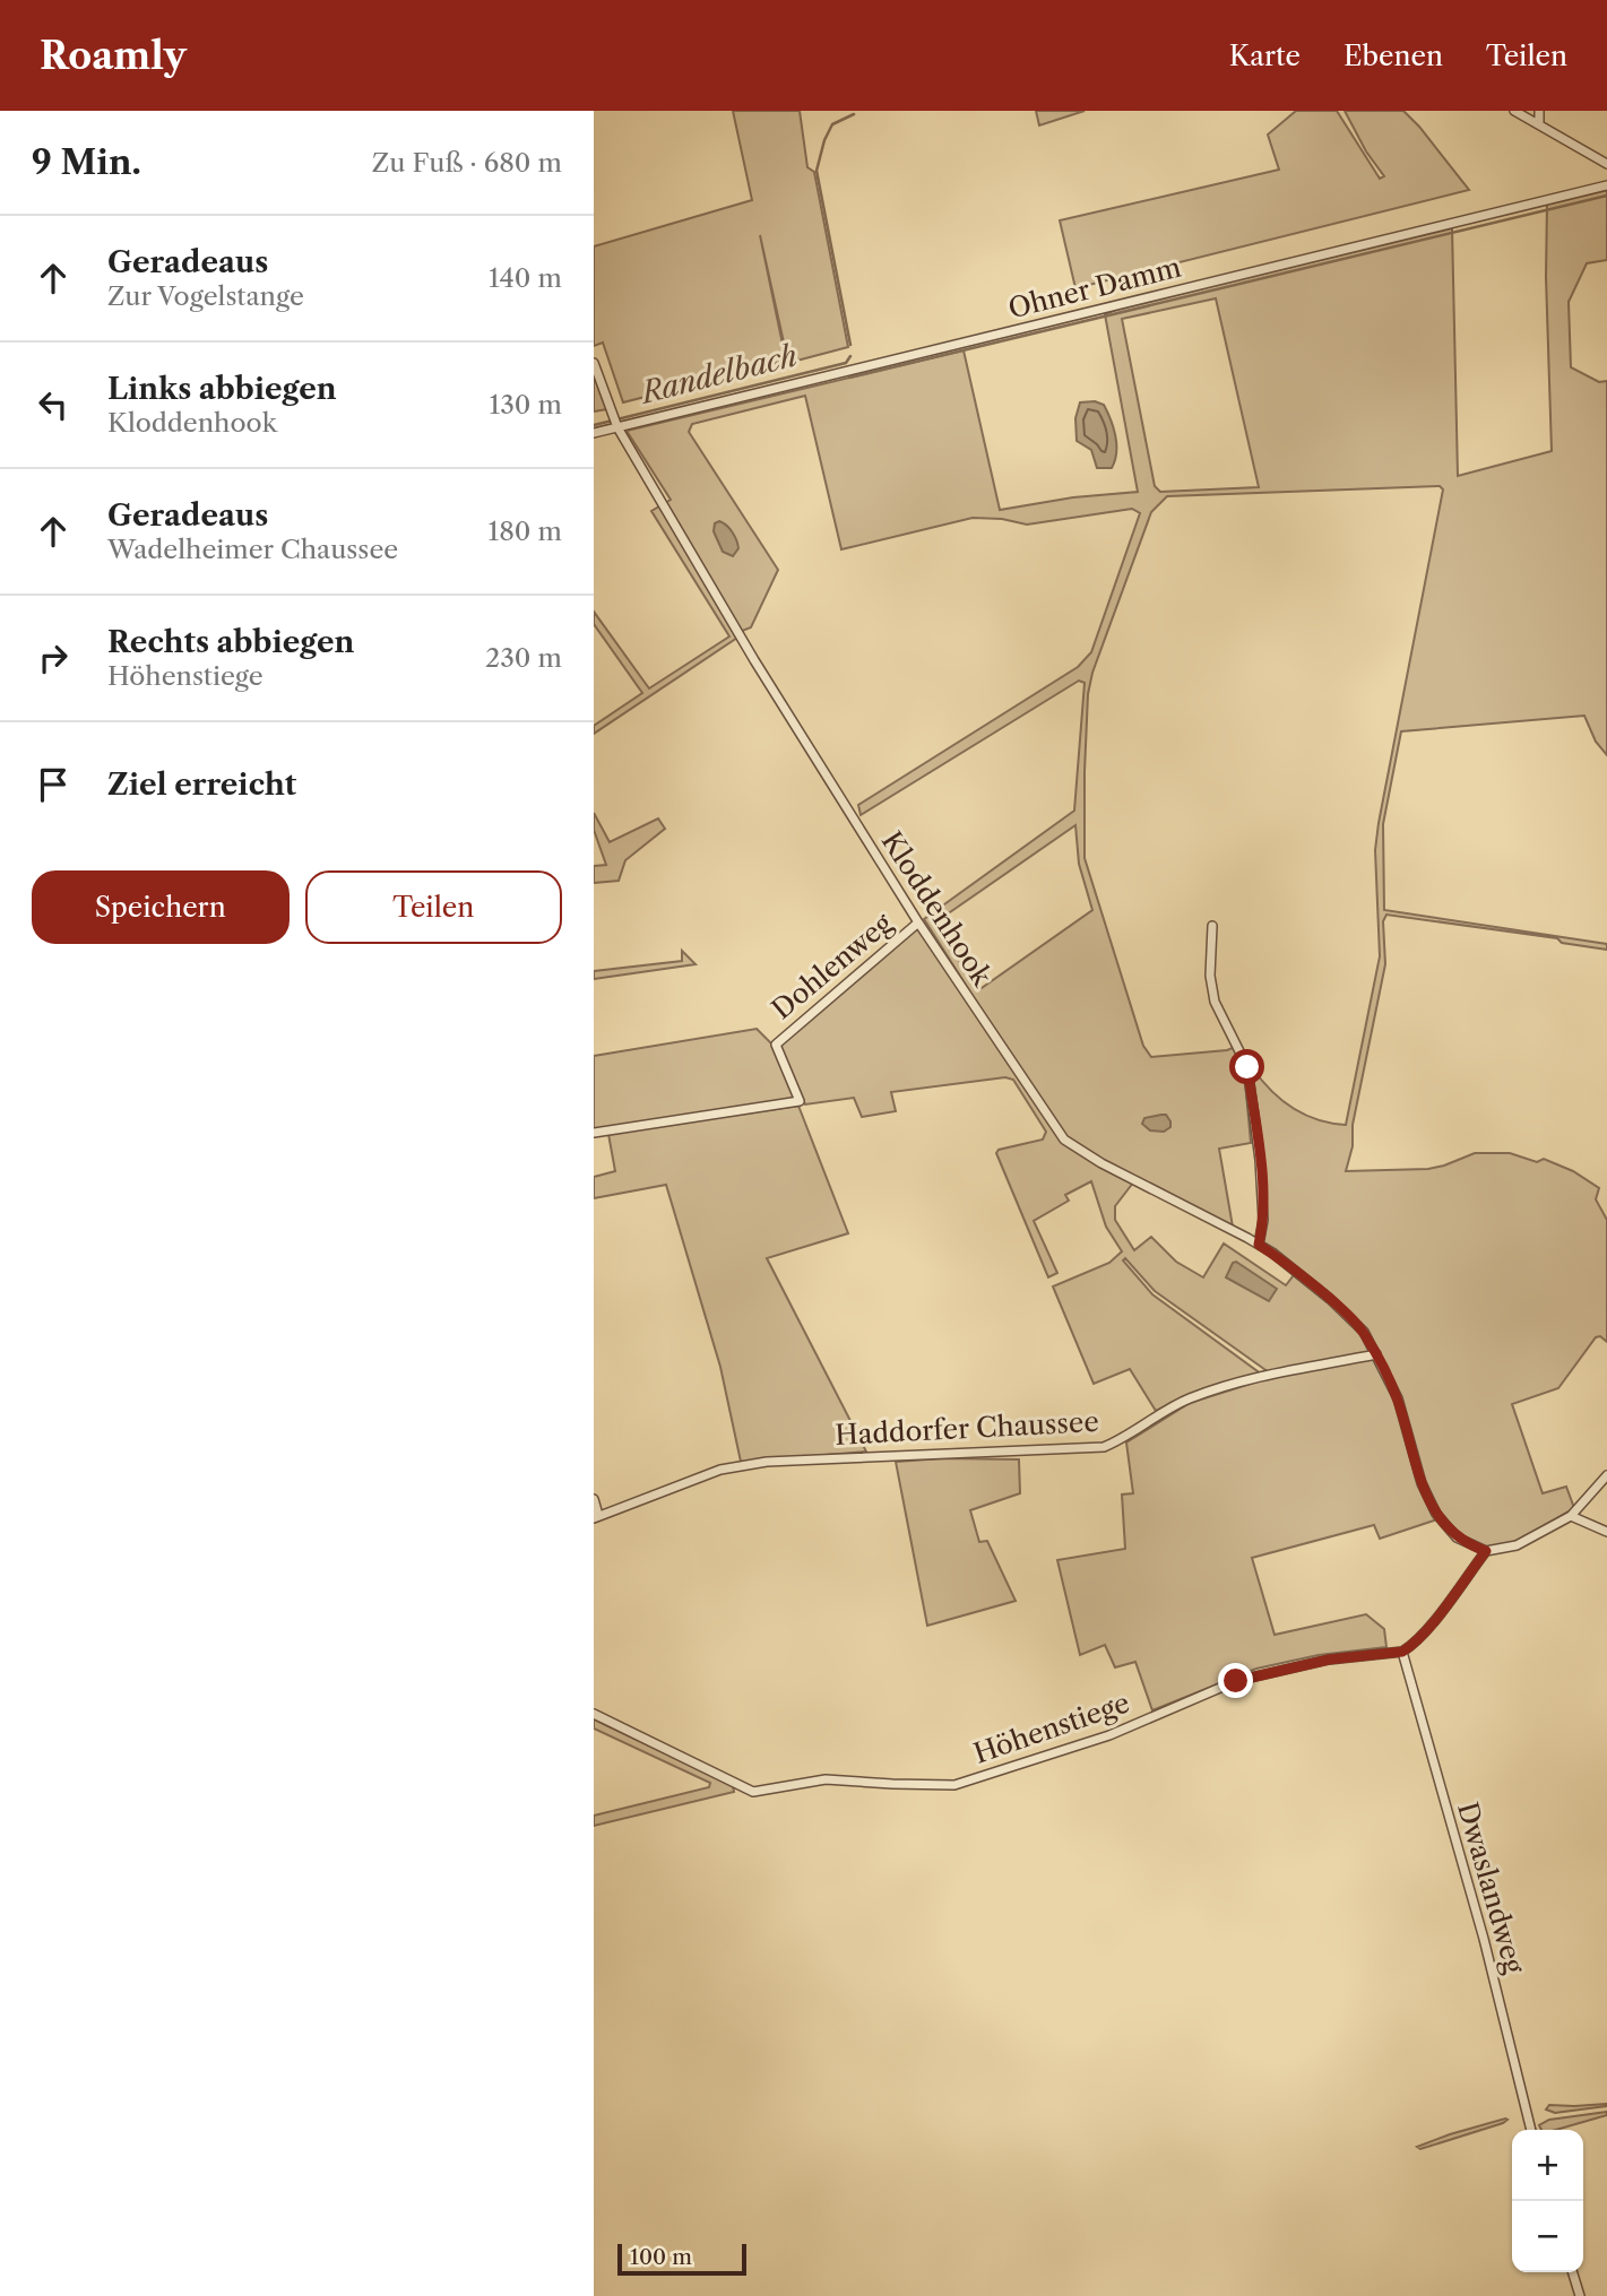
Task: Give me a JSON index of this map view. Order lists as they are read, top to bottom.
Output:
{
  "streets": {
    "street": [
      "Ohner Damm",
      "Kloddenhook",
      "Dohlenweg",
      "Haddorfer Chaussee",
      "Höhenstiege",
      "Dwaslandweg"
    ]
  },
  "crossings": [
    ["Ohner Damm", "Kloddenhook"],
    ["Kloddenhook", "Dohlenweg"],
    ["Kloddenhook", "Haddorfer Chaussee"],
    ["Höhenstiege", "Dwaslandweg"]
  ],
  "water": ["Randelbach"],
  "scale_bar": "100 m",
  "page": {
    "header": "Roamly",
    "nav": ["Karte", "Ebenen", "Teilen"],
    "heading": ["9 Min.", "Zu Fuß · 680 m"],
    "list": [
      ["Geradeaus", "Zur Vogelstange", "140 m"],
      ["Links abbiegen", "Kloddenhook", "130 m"],
      ["Geradeaus", "Wadelheimer Chaussee", "180 m"],
      ["Rechts abbiegen", "Höhenstiege", "230 m"],
      "Ziel erreicht"
    ],
    "buttons": ["Speichern", "Teilen"],
    "map_buttons": ["+", "−"],
    "scale": "100 m"
  }
}
